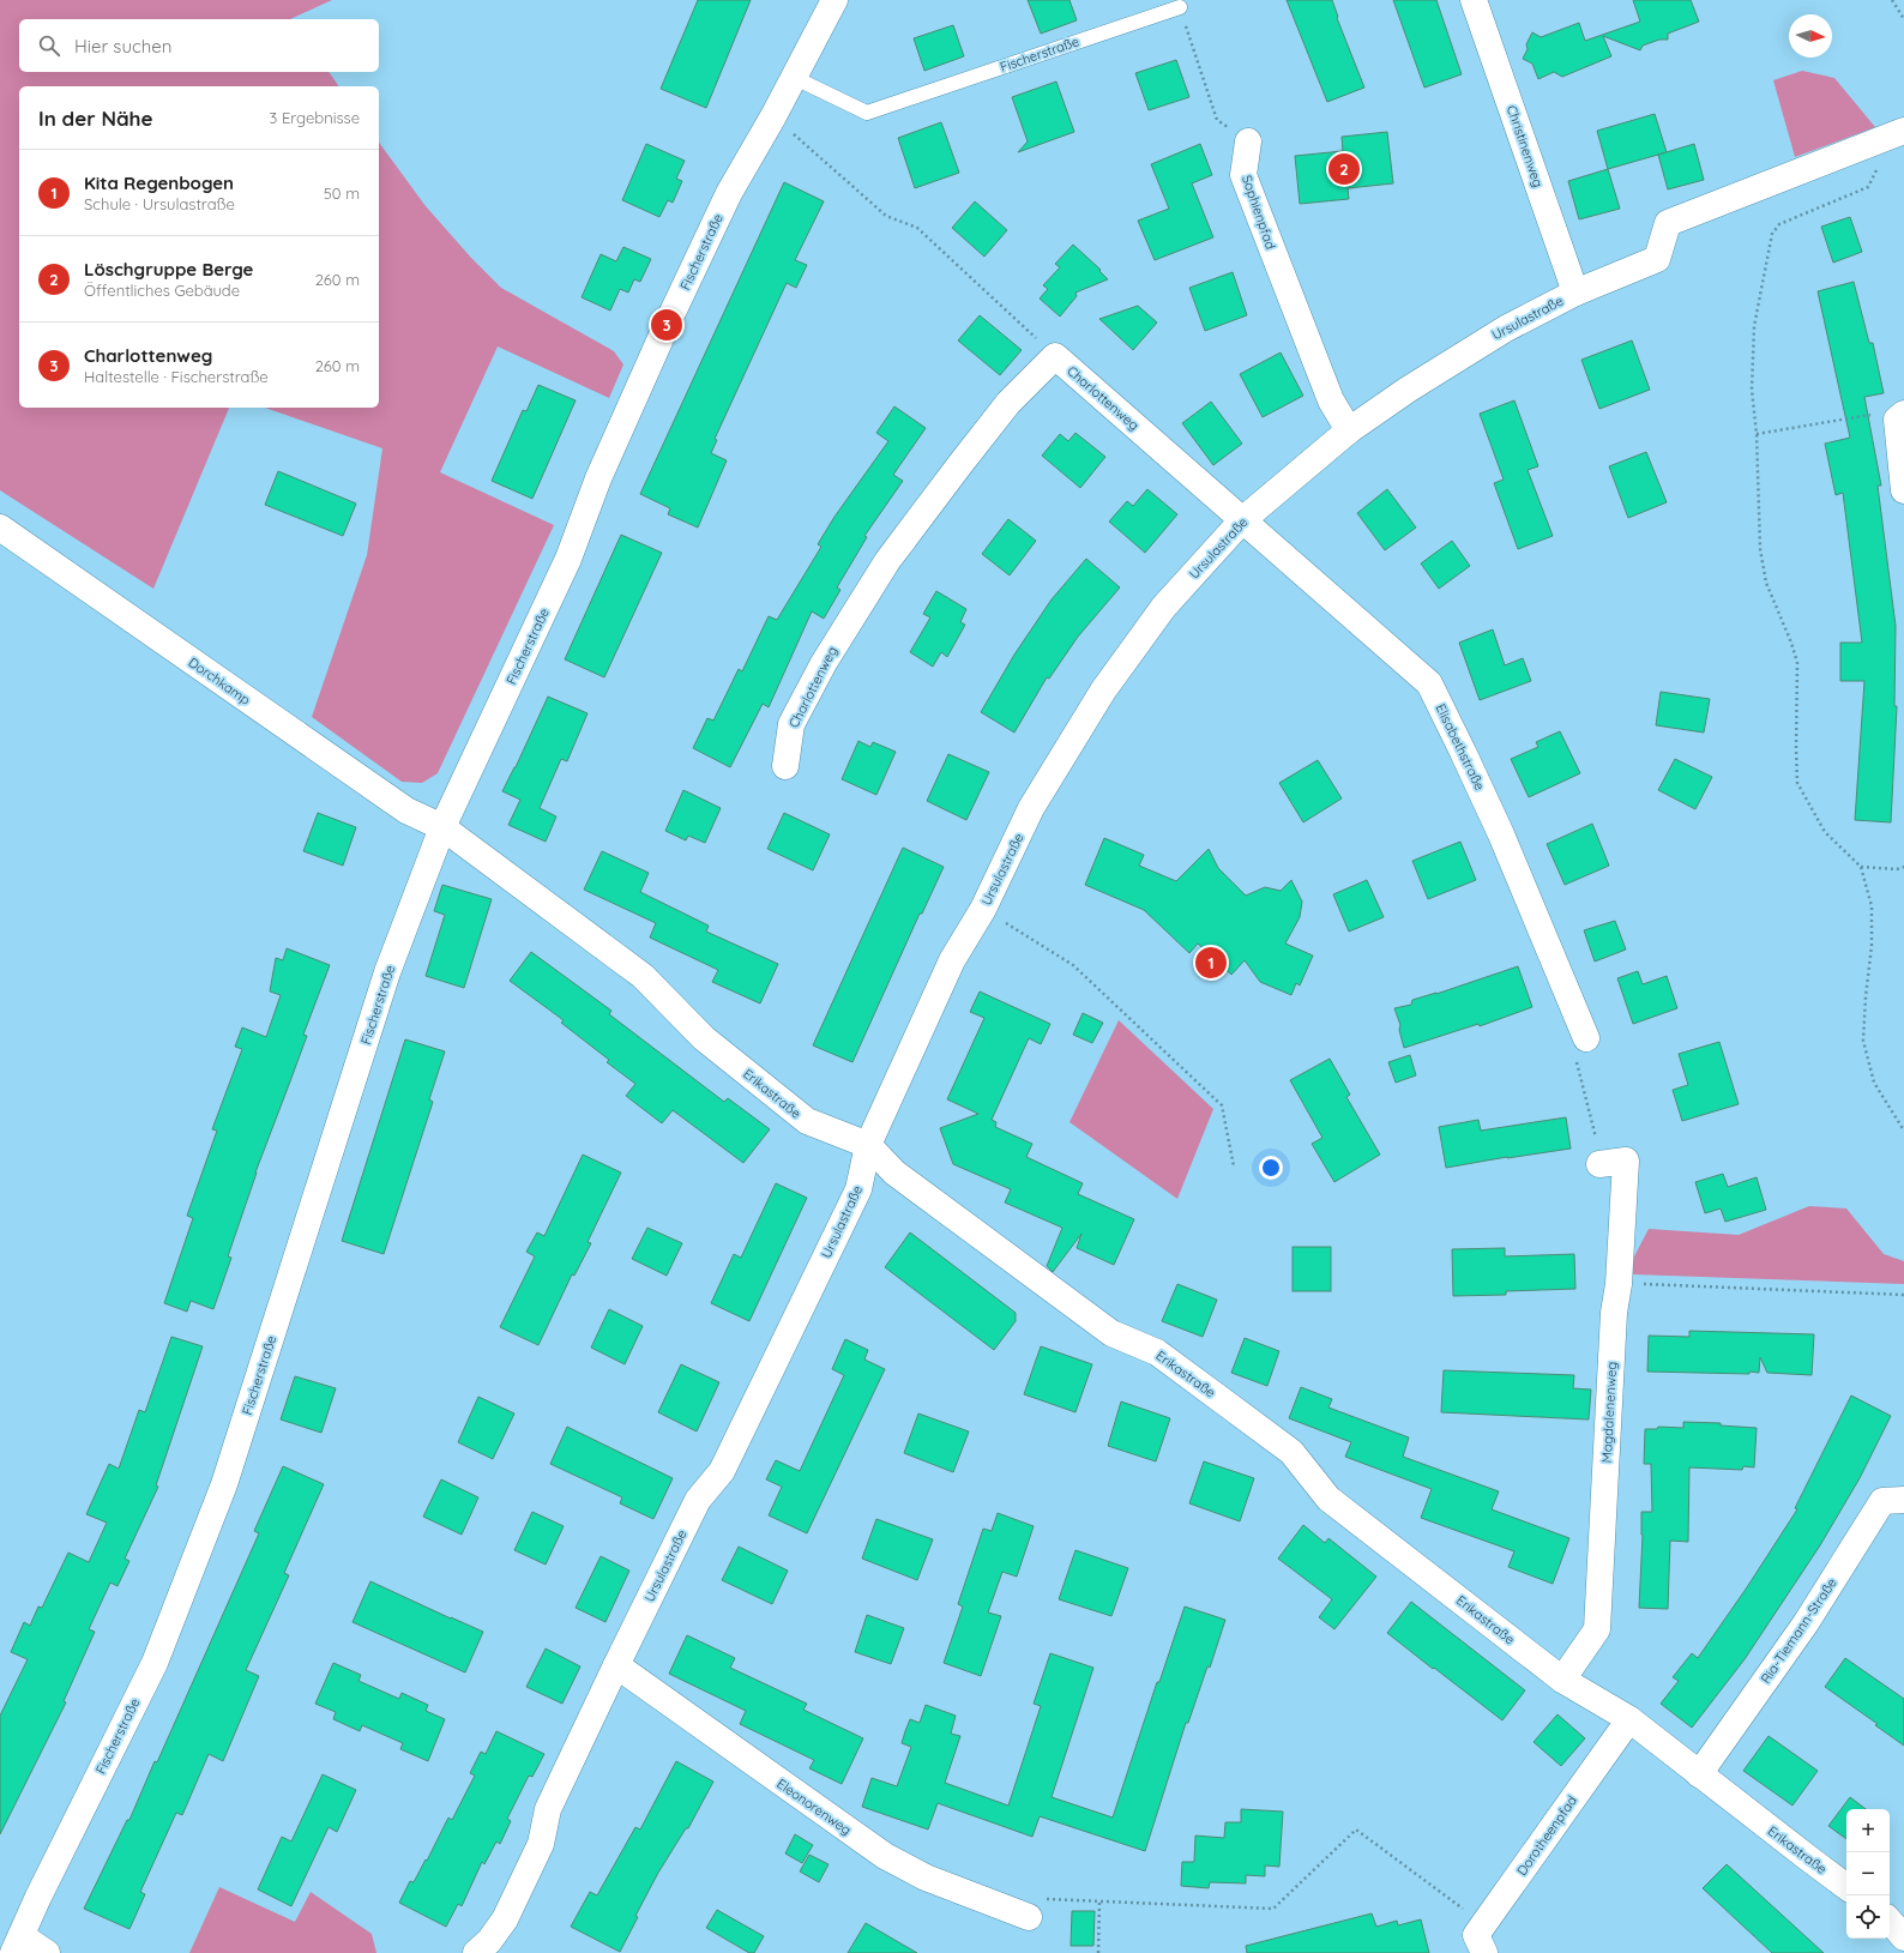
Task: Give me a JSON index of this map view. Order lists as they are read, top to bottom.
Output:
{
  "streets": {
    "street": [
      "Fischerstraße",
      "Christinenweg",
      "Sophienpfad",
      "Ursulastraße",
      "Charlottenweg",
      "Dorchkamp",
      "Elisabethstraße",
      "Erikastraße",
      "Magdalenenweg",
      "Ria-Tiemann-Straße",
      "Eleonorenweg",
      "Dorotheenpfad"
    ]
  },
  "crossings": [
    ["Fischerstraße", "Dorchkamp"],
    ["Fischerstraße", "Erikastraße"],
    ["Christinenweg", "Ursulastraße"],
    ["Sophienpfad", "Ursulastraße"],
    ["Ursulastraße", "Charlottenweg"],
    ["Ursulastraße", "Elisabethstraße"],
    ["Ursulastraße", "Erikastraße"],
    ["Ursulastraße", "Eleonorenweg"],
    ["Charlottenweg", "Elisabethstraße"],
    ["Dorchkamp", "Erikastraße"],
    ["Erikastraße", "Magdalenenweg"],
    ["Erikastraße", "Ria-Tiemann-Straße"],
    ["Erikastraße", "Dorotheenpfad"]
  ],
  "north": "right",
  "page": {
    "search": "Hier suchen",
    "heading": ["In der Nähe", "3 Ergebnisse"],
    "list": [
      {
        "mark": "1",
        "name": "Kita Regenbogen",
        "note": "Schule · Ursulastraße",
        "value": "50 m"
      },
      {
        "mark": "2",
        "name": "Löschgruppe Berge",
        "note": "Öffentliches Gebäude",
        "value": "260 m"
      },
      {
        "mark": "3",
        "name": "Charlottenweg",
        "note": "Haltestelle · Fischerstraße",
        "value": "260 m"
      }
    ],
    "pins": ["2", "3", "1"],
    "map_buttons": ["+", "−"]
  }
}
